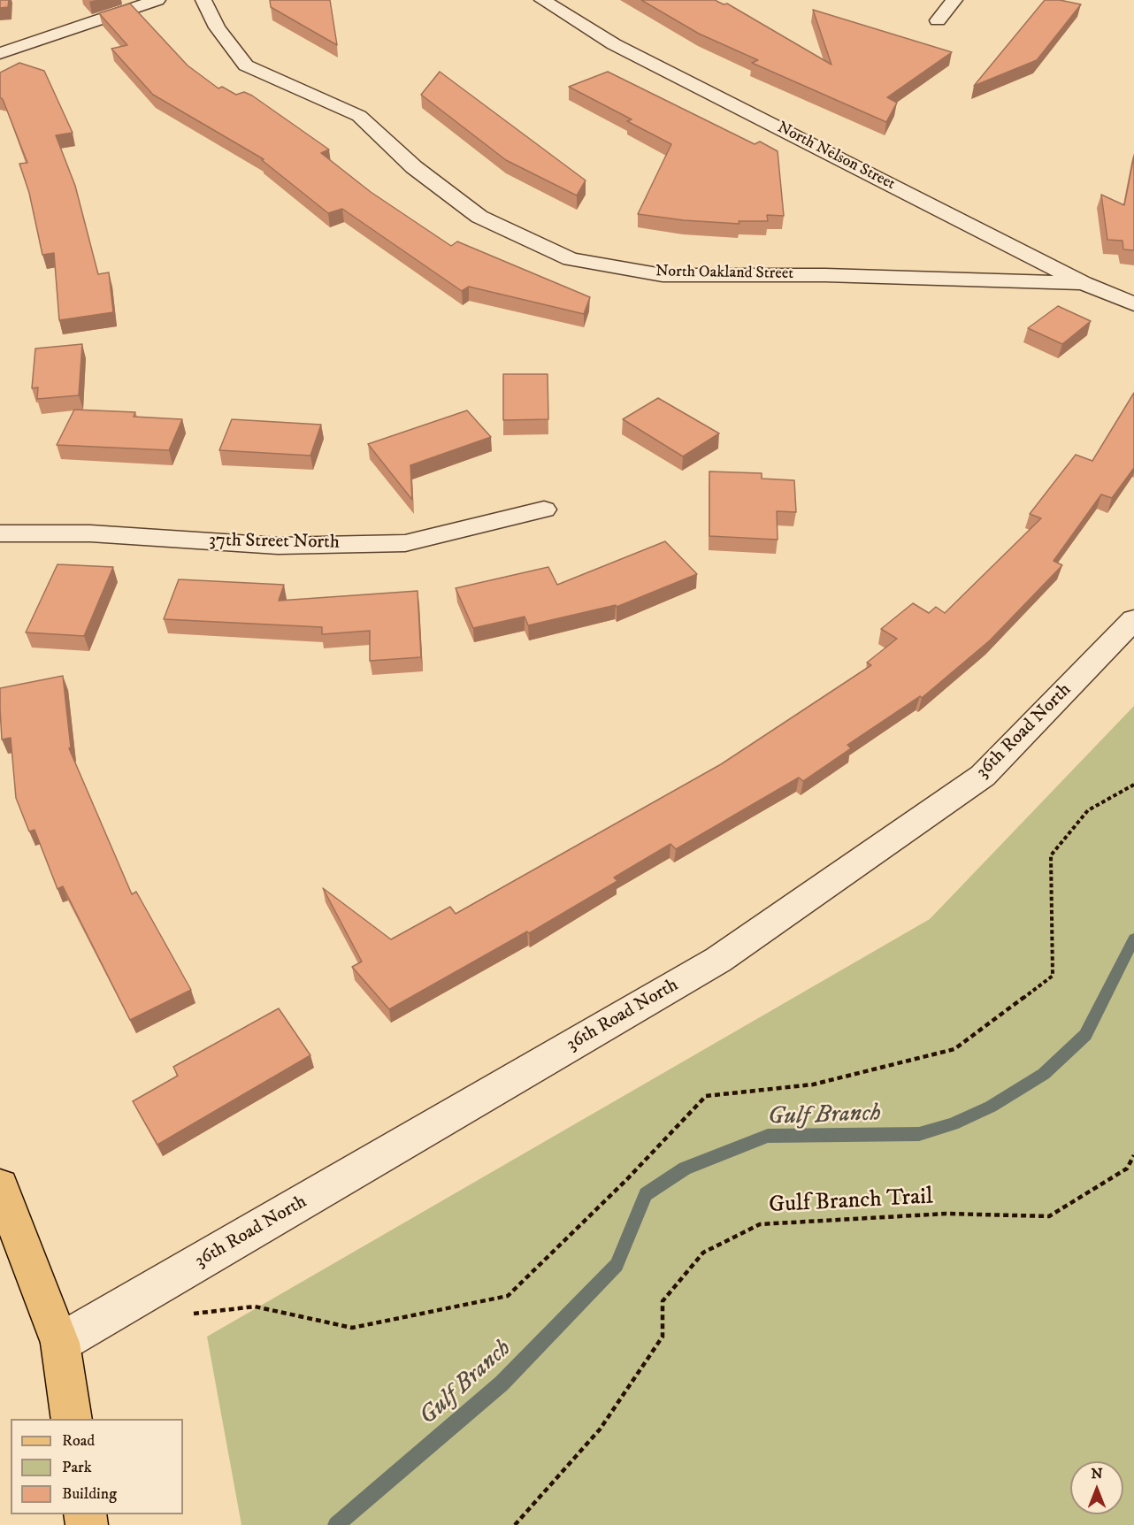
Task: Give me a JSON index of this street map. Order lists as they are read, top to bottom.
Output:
{
  "streets": {
    "street": [
      "North Nelson Street",
      "North Oakland Street",
      "37th Street North",
      "36th Road North"
    ],
    "path": ["Gulf Branch Trail"]
  },
  "crossings": [
    ["North Nelson Street", "North Oakland Street"]
  ],
  "water": ["Gulf Branch"],
  "legend": ["Road", "Park", "Building"],
  "north": "top"
}
